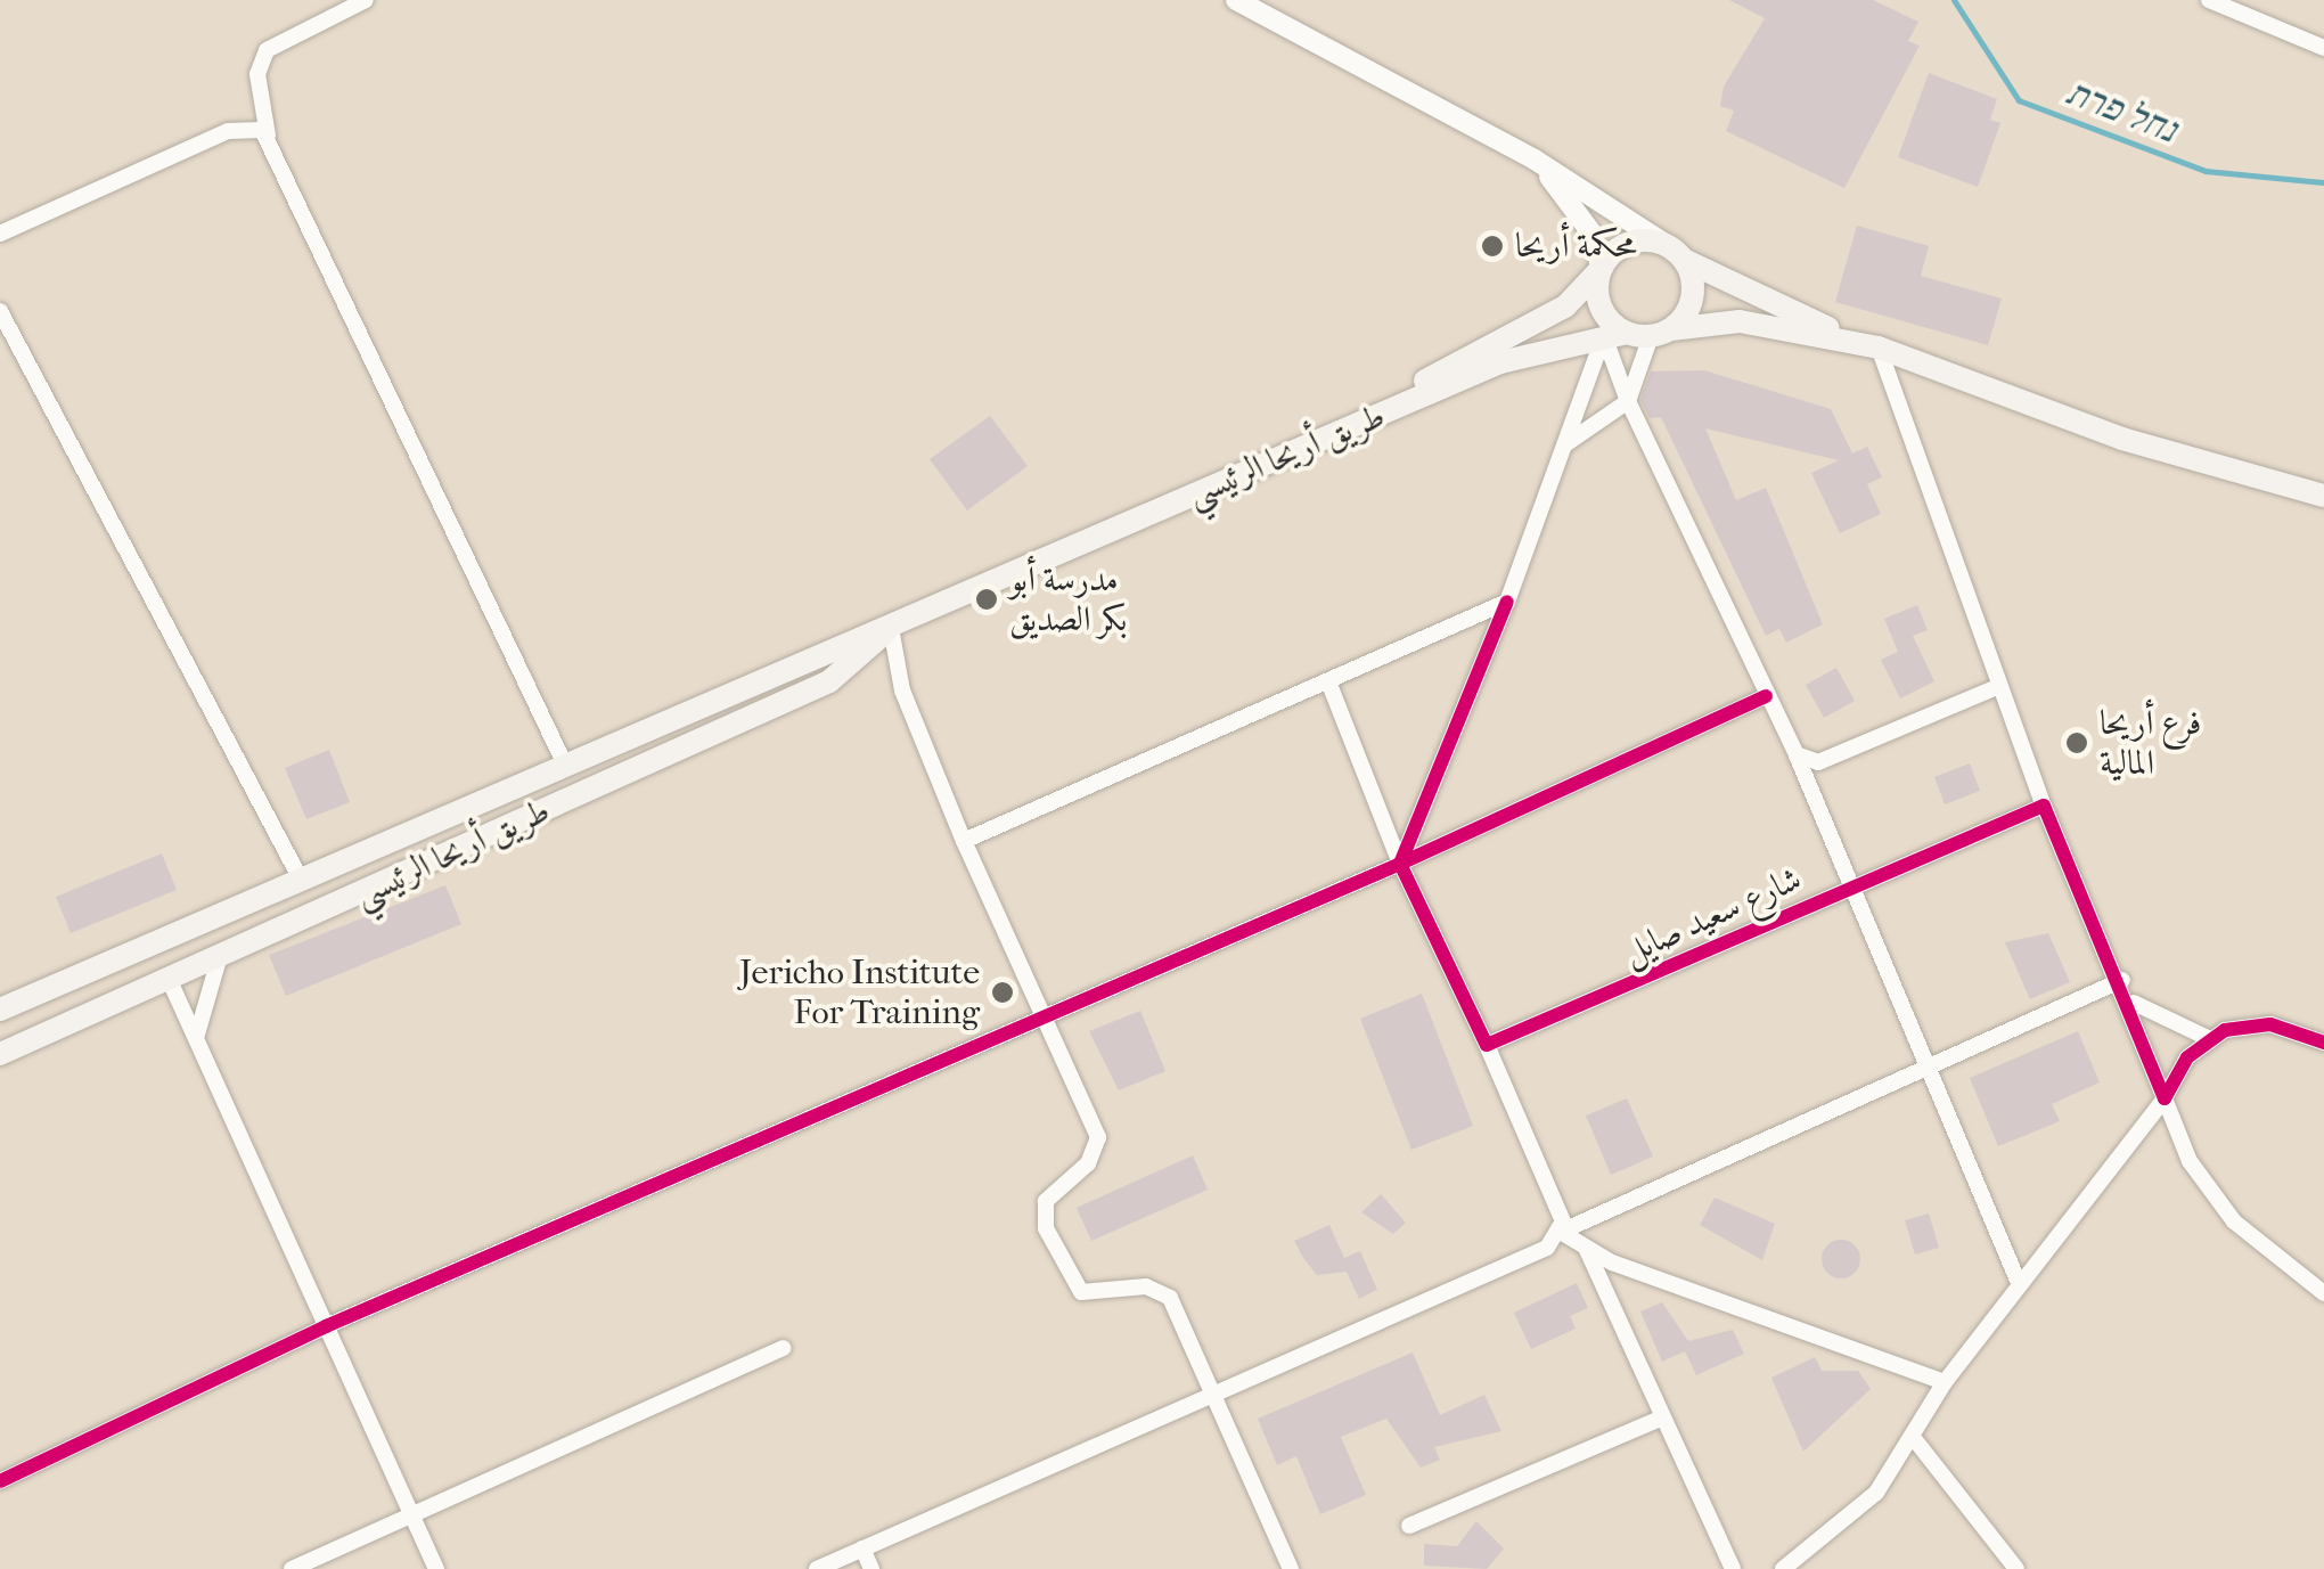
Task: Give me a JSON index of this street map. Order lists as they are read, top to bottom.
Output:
{
  "streets": {
    "main road": ["طريق أريحا الرئيسي"],
    "street": ["شارع سعيد صايل"]
  },
  "water": ["נחל פרת"],
  "places": [
    "محكمة أريحا",
    "مدرسة أبو بكر الصديق",
    "فرع أريحا المالية",
    "Jericho Institute For Training"
  ]
}
